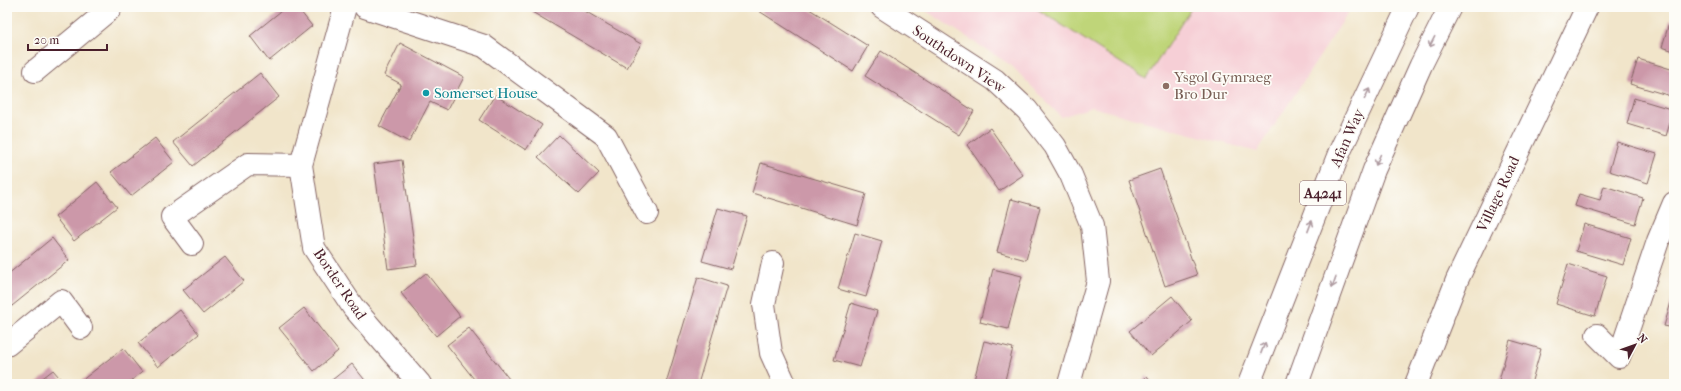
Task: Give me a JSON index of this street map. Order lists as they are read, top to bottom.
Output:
{
  "streets": {
    "street": [
      "Southdown View",
      "Afan Way",
      "A4241",
      "Village Road",
      "Border Road"
    ]
  },
  "places": ["Ysgol Gymraeg Bro Dur", "Somerset House"],
  "scale_bar": "20 m",
  "north": "top right"
}
